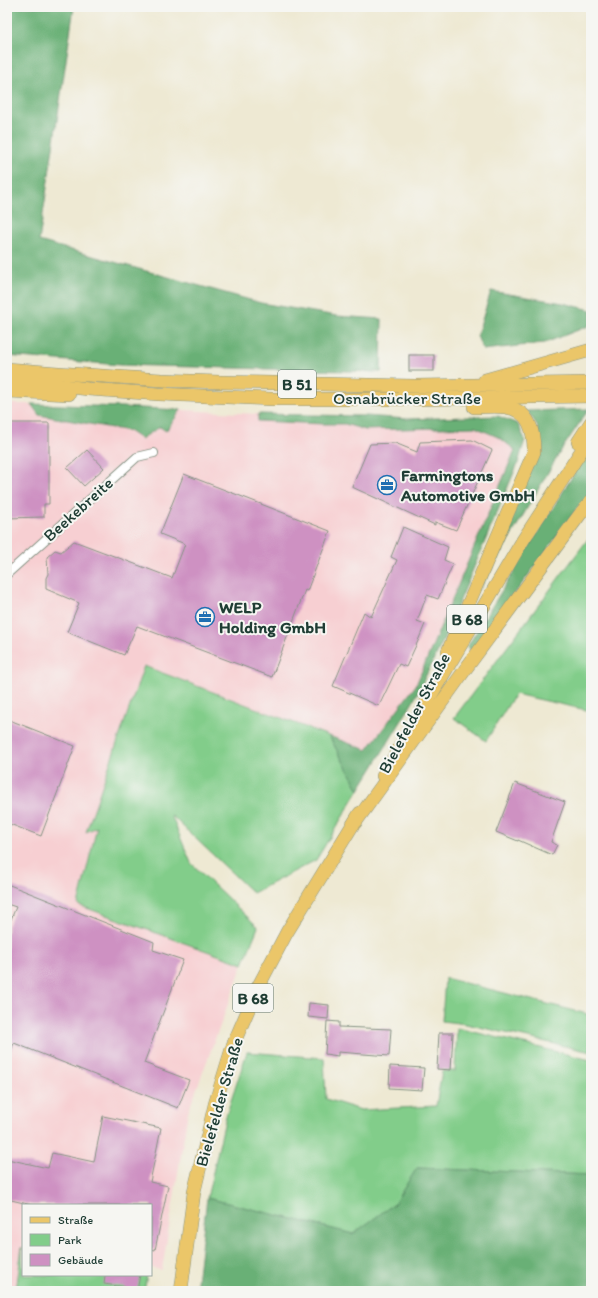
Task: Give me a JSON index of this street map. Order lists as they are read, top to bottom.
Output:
{
  "streets": {
    "main road": [
      "B 51",
      "Osnabrücker Straße",
      "B 68",
      "Bielefelder Straße"
    ],
    "street": ["Beekebreite"]
  },
  "crossings": [
    ["Osnabrücker Straße", "B 68"],
    ["B 68", "Bielefelder Straße"]
  ],
  "places": {
    "office": ["Farmingtons Automotive GmbH", "WELP Holding GmbH"]
  },
  "legend": ["Straße", "Park", "Gebäude"]
}
